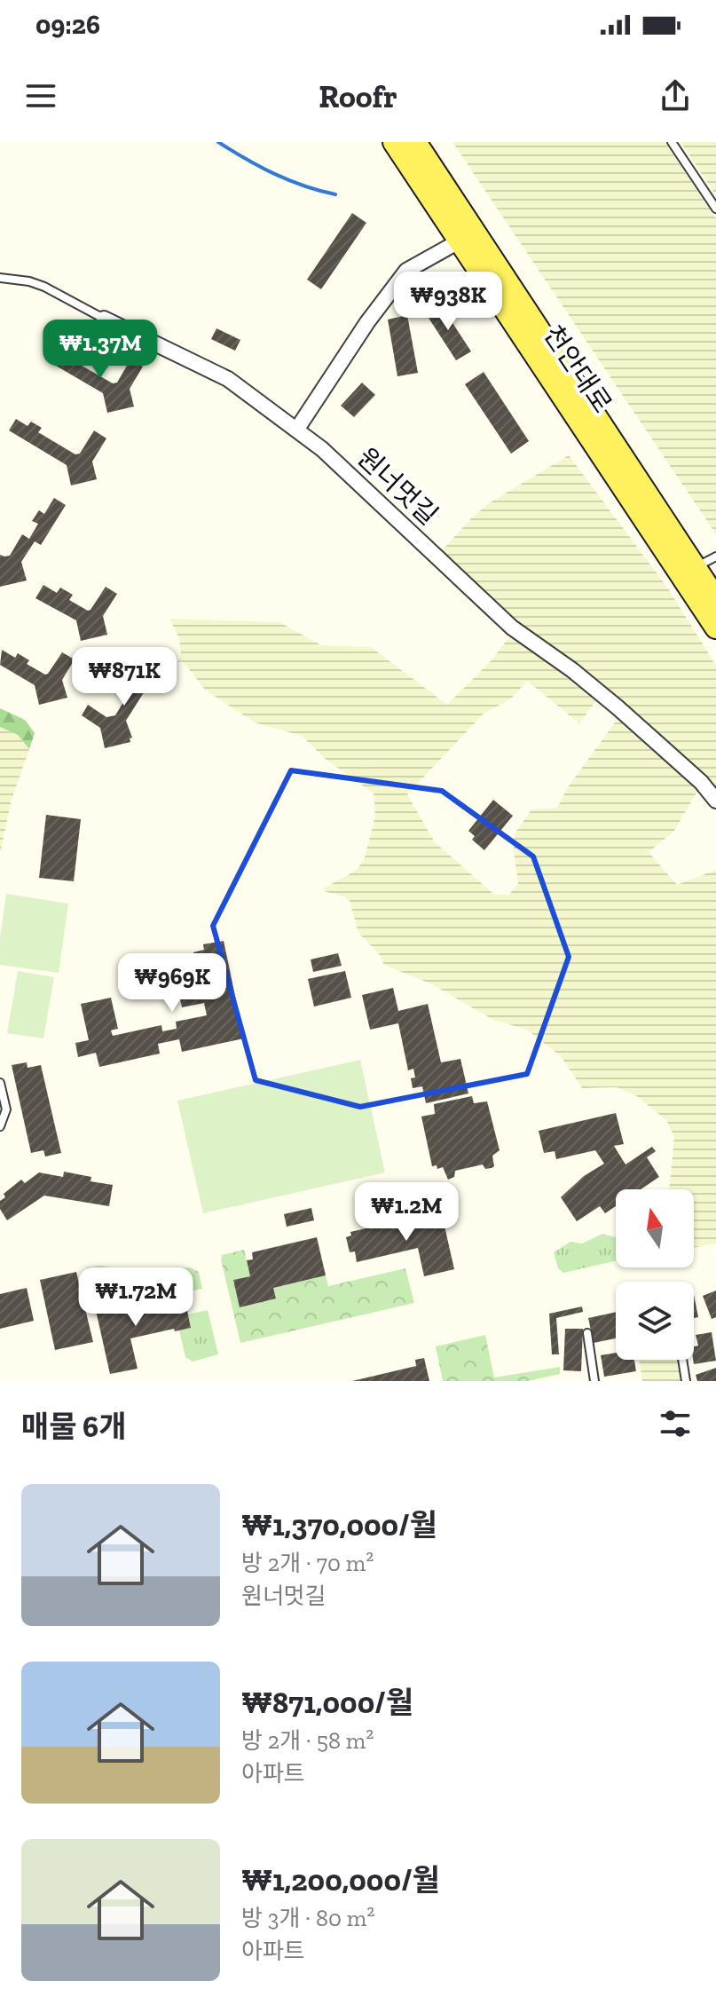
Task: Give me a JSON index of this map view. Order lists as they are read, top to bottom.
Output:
{
  "streets": {
    "main road": ["천안대로"],
    "street": ["원너멋길"]
  },
  "north": "top",
  "page": {
    "status": "09:26",
    "header": "Roofr",
    "price": [
      "₩938K",
      "₩1.37M",
      "₩871K",
      "₩969K",
      "₩1.2M",
      "₩1.72M"
    ],
    "heading": "매물 6개",
    "list": [
      {
        "name": "₩1,370,000/월",
        "note": "방 2개 · 70 m² · 원너멋길"
      },
      {
        "name": "₩871,000/월",
        "note": "방 2개 · 58 m² · 아파트"
      },
      {
        "name": "₩1,200,000/월",
        "note": "방 3개 · 80 m² · 아파트"
      }
    ]
  }
}
